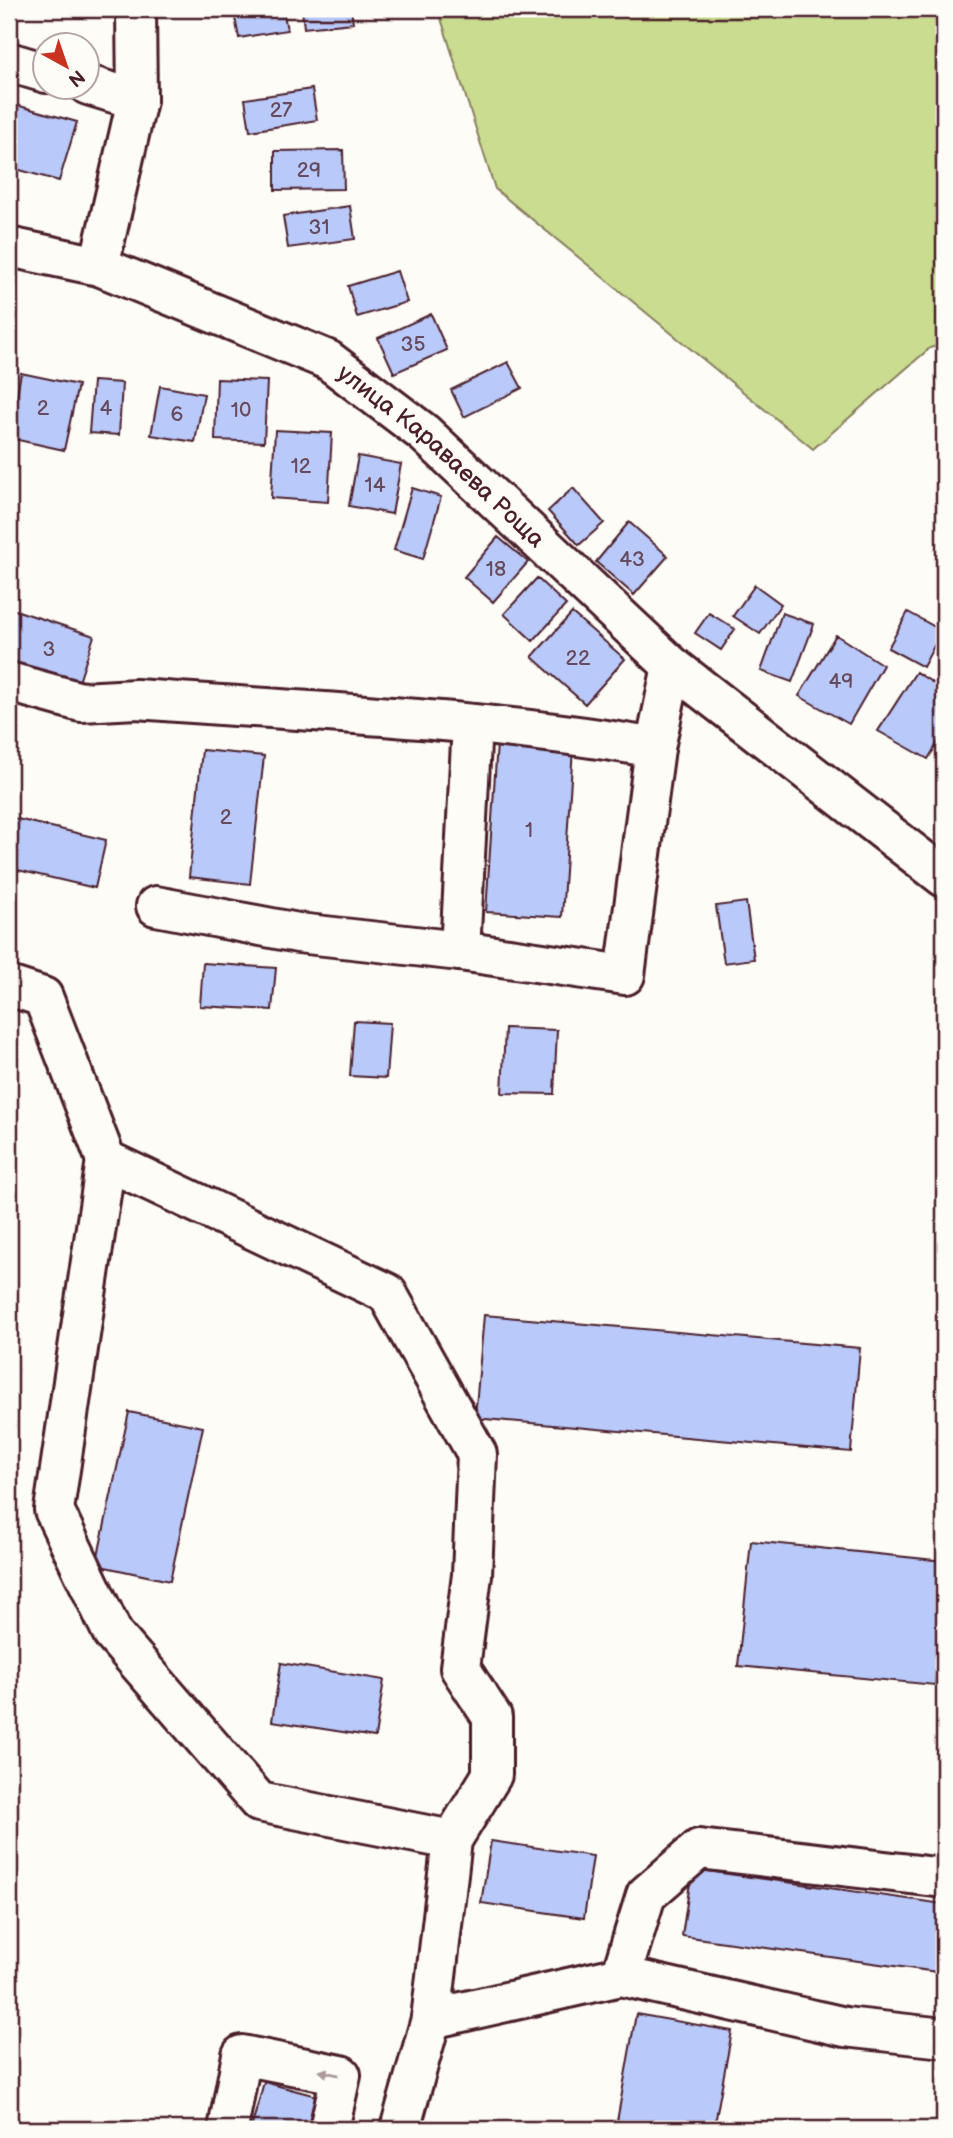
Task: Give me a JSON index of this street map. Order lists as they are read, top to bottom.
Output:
{
  "streets": {
    "street": ["улица Караваева Роща"]
  },
  "house_numbers": [
    "27",
    "29",
    "31",
    "35",
    "2",
    "4",
    "10",
    "6",
    "12",
    "14",
    "43",
    "18",
    "3",
    "22",
    "49",
    "2",
    "1"
  ],
  "north": "bottom right"
}
